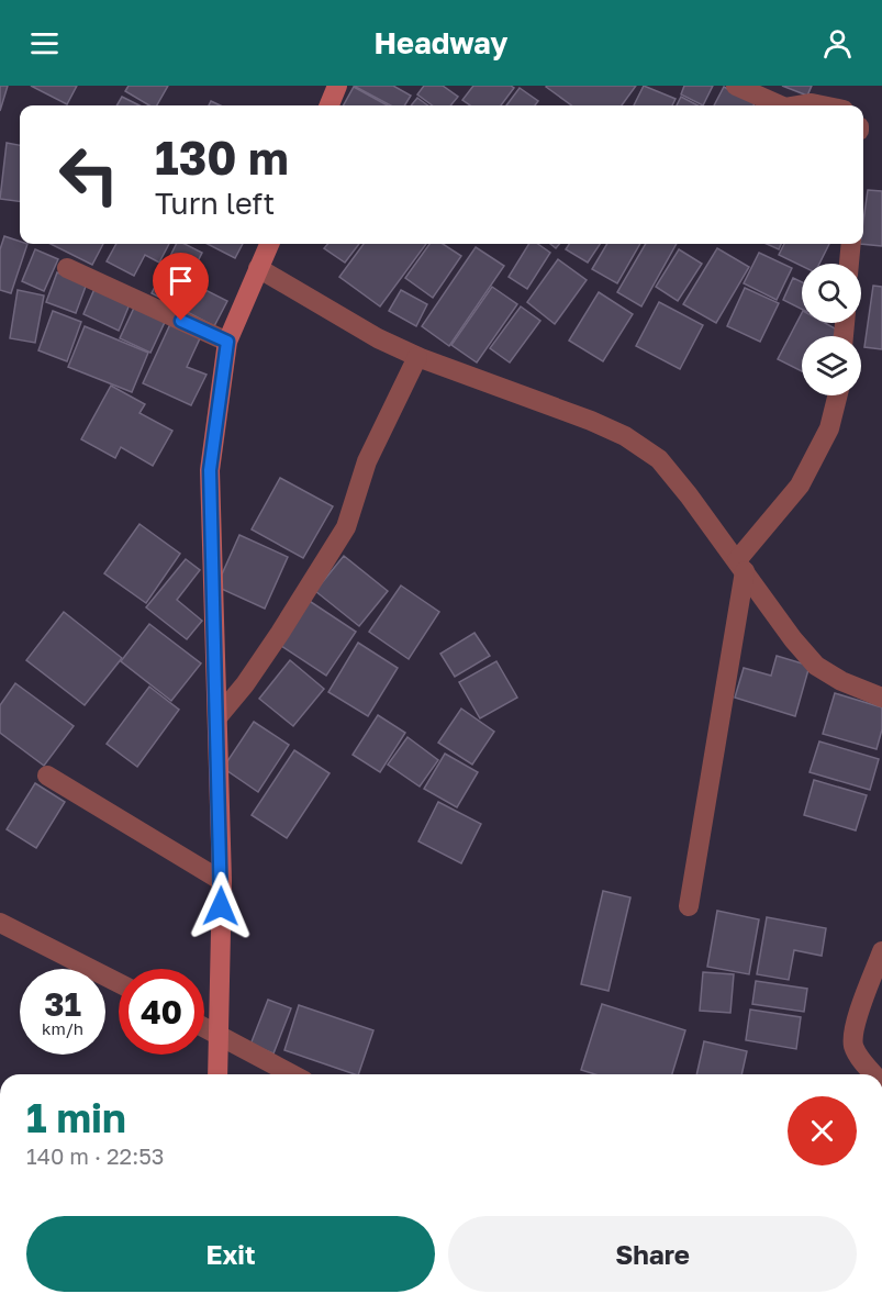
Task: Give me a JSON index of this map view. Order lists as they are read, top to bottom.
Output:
{
  "page": {
    "header": "Headway",
    "turn": ["130 m", "Turn left"],
    "speed": "31 km/h",
    "limit": "40",
    "heading": ["1 min", "140 m · 22:53"],
    "buttons": ["Exit", "Share"]
  }
}
